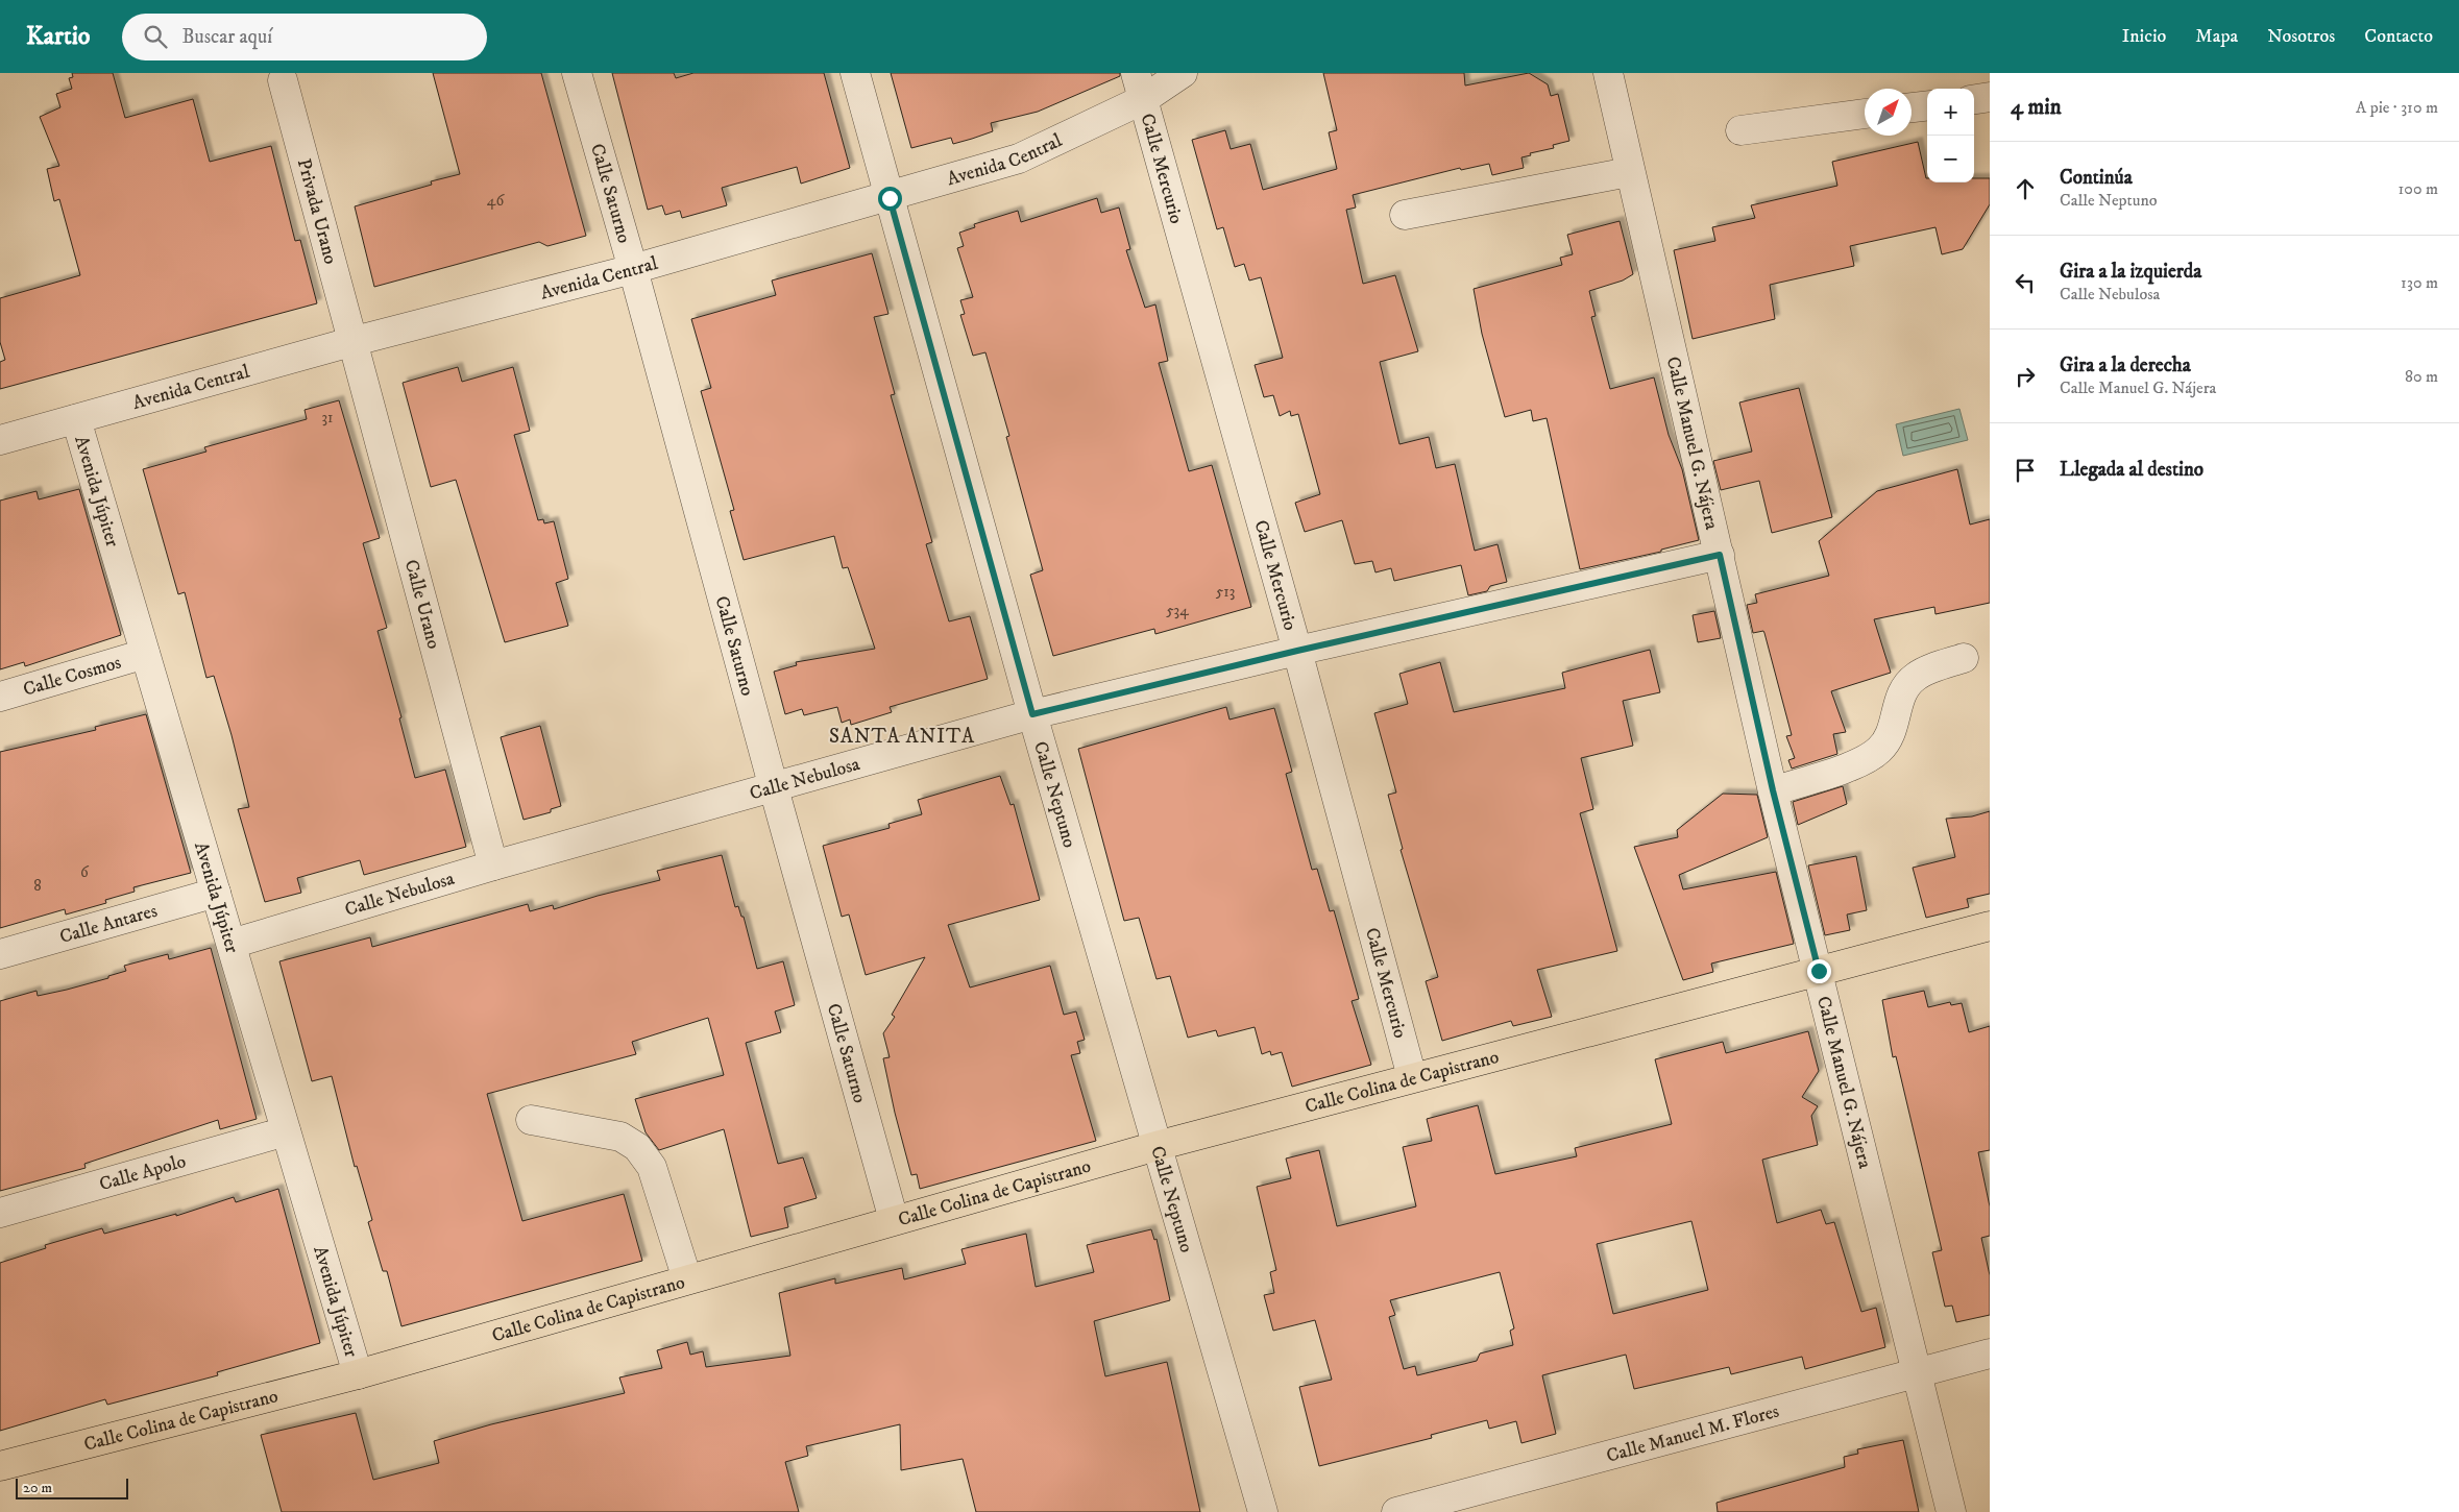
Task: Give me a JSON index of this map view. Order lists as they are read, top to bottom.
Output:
{
  "streets": {
    "main road": ["Calle Colina de Capistrano"],
    "street": [
      "Avenida Central",
      "Calle Mercurio",
      "Calle Saturno",
      "Privada Urano",
      "Calle Manuel G. Nájera",
      "Avenida Júpiter",
      "Calle Urano",
      "Calle Cosmos",
      "Calle Nebulosa",
      "Calle Neptuno",
      "Calle Antares",
      "Calle Apolo",
      "Calle Manuel M. Flores"
    ]
  },
  "crossings": [
    ["Avenida Central", "Calle Mercurio"],
    ["Avenida Central", "Calle Saturno"],
    ["Avenida Central", "Privada Urano"],
    ["Avenida Central", "Avenida Júpiter"],
    ["Avenida Central", "Calle Urano"],
    ["Avenida Central", "Calle Neptuno"],
    ["Calle Mercurio", "Calle Nebulosa"],
    ["Calle Mercurio", "Calle Colina de Capistrano"],
    ["Calle Saturno", "Calle Nebulosa"],
    ["Calle Saturno", "Calle Colina de Capistrano"],
    ["Privada Urano", "Calle Urano"],
    ["Calle Manuel G. Nájera", "Calle Nebulosa"],
    ["Calle Manuel G. Nájera", "Calle Colina de Capistrano"],
    ["Calle Manuel G. Nájera", "Calle Manuel M. Flores"],
    ["Avenida Júpiter", "Calle Cosmos"],
    ["Avenida Júpiter", "Calle Nebulosa"],
    ["Avenida Júpiter", "Calle Antares"],
    ["Avenida Júpiter", "Calle Colina de Capistrano"],
    ["Avenida Júpiter", "Calle Apolo"],
    ["Calle Urano", "Calle Nebulosa"],
    ["Calle Nebulosa", "Calle Neptuno"],
    ["Calle Neptuno", "Calle Colina de Capistrano"]
  ],
  "districts": ["SANTA ANITA"],
  "house_numbers": [
    "46",
    "31",
    "513",
    "534",
    "6",
    "8"
  ],
  "scale_bar": "20 m",
  "north": "top right",
  "page": {
    "header": "Kartio",
    "search": "Buscar aquí",
    "nav": [
      "Inicio",
      "Mapa",
      "Nosotros",
      "Contacto"
    ],
    "heading": ["4 min", "A pie · 310 m"],
    "map_buttons": ["+", "−"],
    "list": [
      ["Continúa", "Calle Neptuno", "100 m"],
      ["Gira a la izquierda", "Calle Nebulosa", "130 m"],
      ["Gira a la derecha", "Calle Manuel G. Nájera", "80 m"],
      "Llegada al destino"
    ],
    "scale": "20 m"
  }
}
